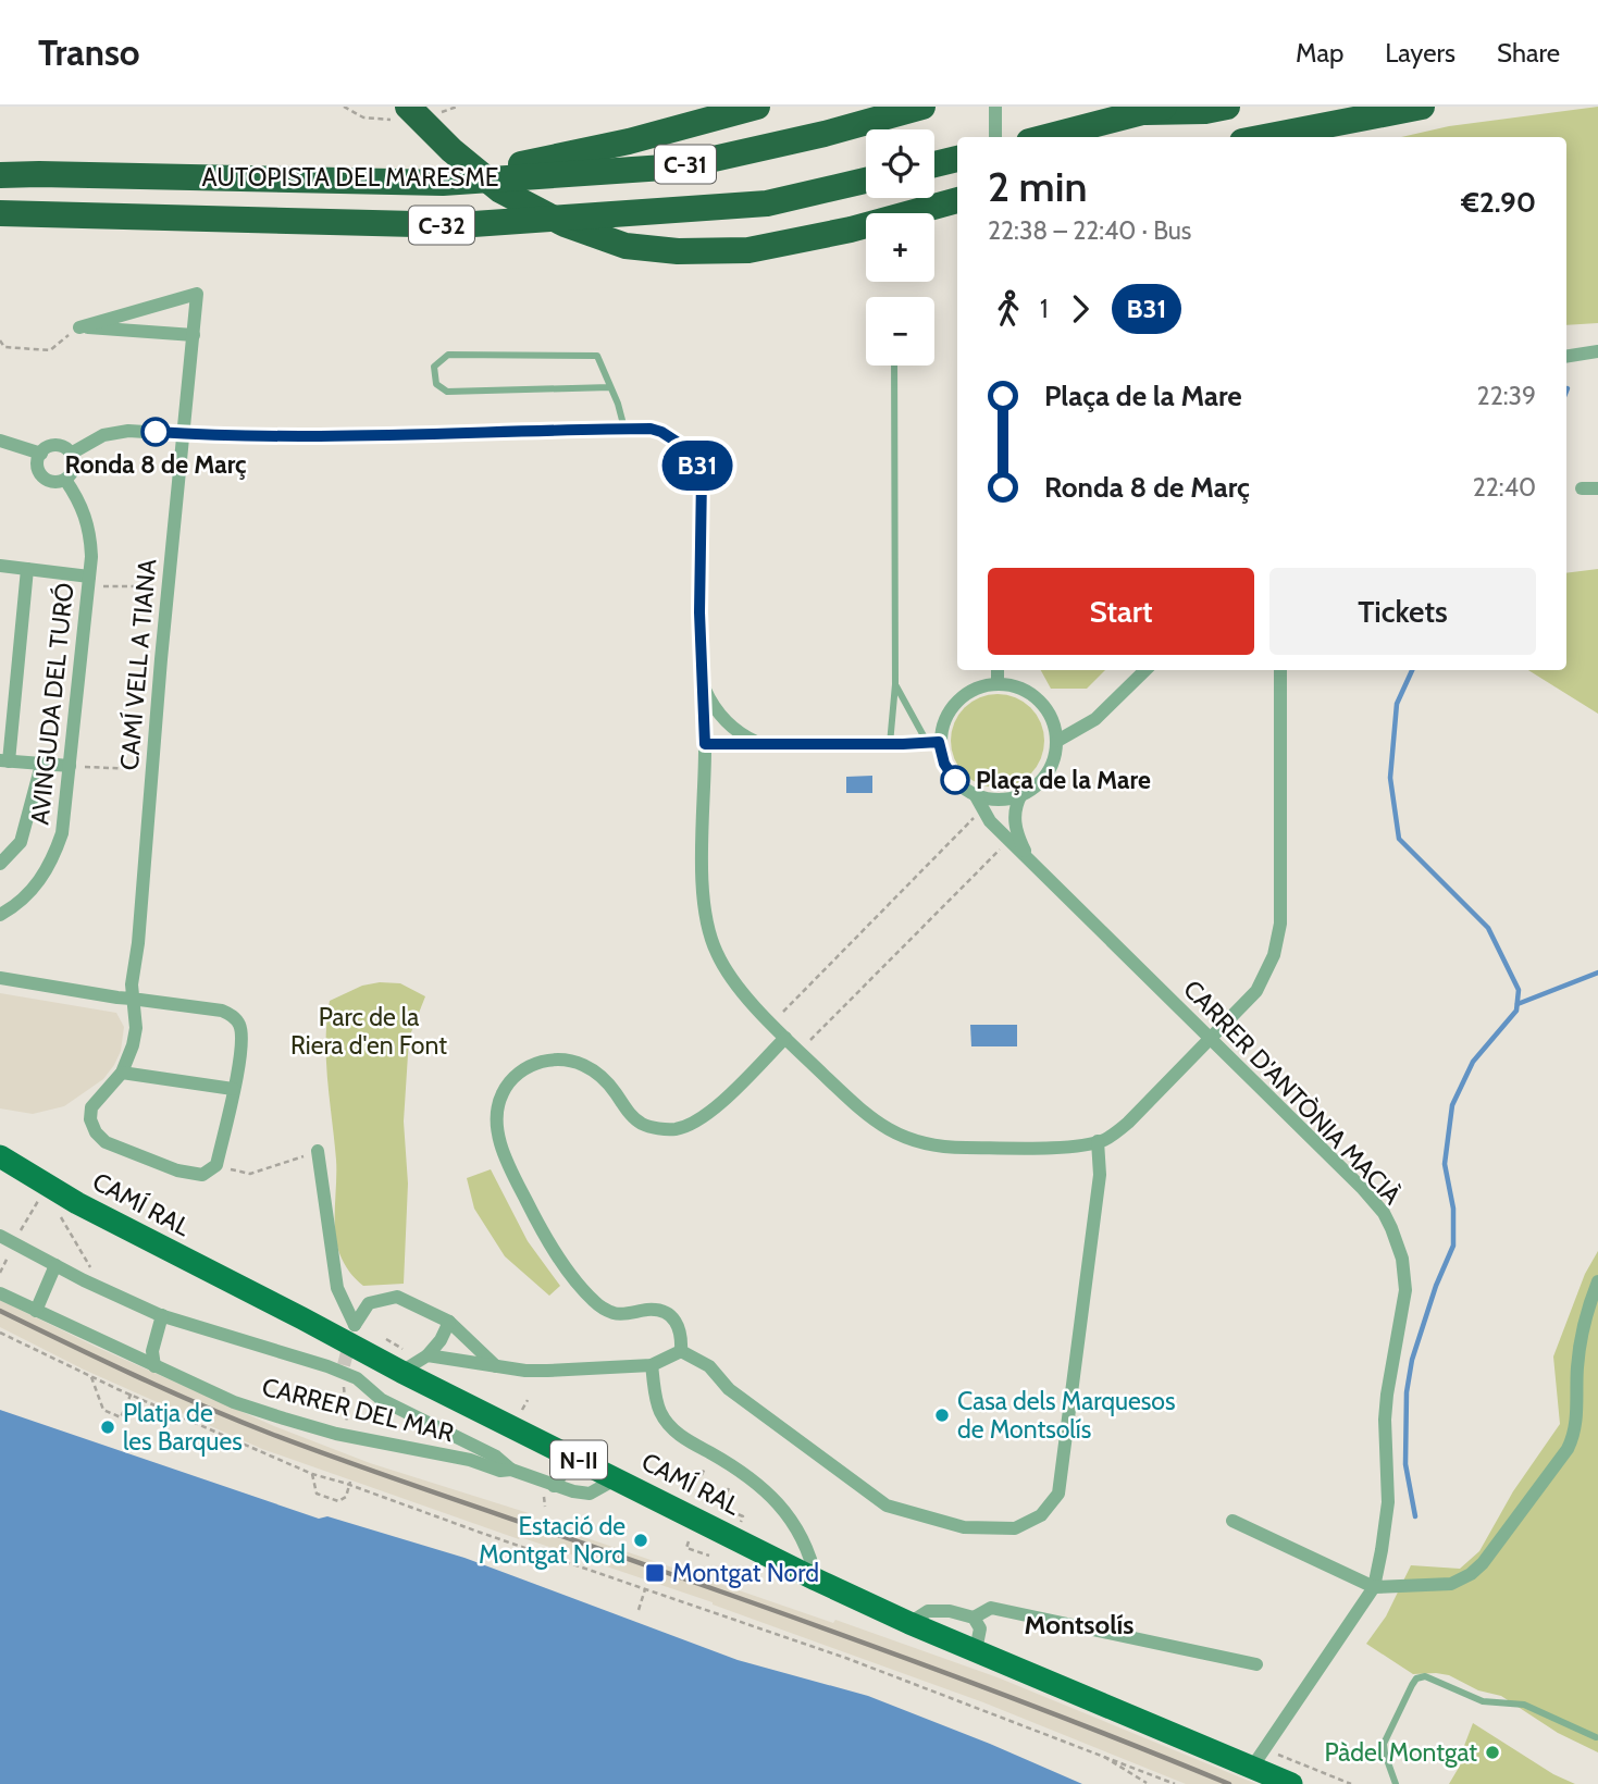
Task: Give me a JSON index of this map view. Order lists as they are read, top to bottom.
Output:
{
  "streets": {
    "highway": ["C-31", "AUTOPISTA DEL MARESME", "C-32"],
    "main road": ["CAMÍ RAL", "N-II"],
    "street": [
      "CAMÍ VELL A TIANA",
      "AVINGUDA DEL TURÓ",
      "CARRER D'ANTÒNIA MACIÀ",
      "CARRER DEL MAR"
    ]
  },
  "crossings": [
    ["CAMÍ RAL", "CARRER DEL MAR"]
  ],
  "districts": ["Montsolís"],
  "parks": ["Parc de la Riera d'en Font"],
  "places": {
    "other": [
      "Ronda 8 de Març",
      "Plaça de la Mare",
      "Casa dels Marquesos de Montsolís",
      "Platja de les Barques",
      "Estació de Montgat Nord",
      "Pàdel Montgat"
    ],
    "transit": ["Montgat Nord"]
  },
  "lines": ["bus line B31"],
  "page": {
    "header": "Transo",
    "nav": ["Map", "Layers", "Share"],
    "on_map": "B31",
    "map_buttons": ["+", "−"],
    "heading": ["2 min", "22:38 – 22:40 · Bus", "€2.90"],
    "legs": ["1", "B31"],
    "list": [
      {
        "name": "Plaça de la Mare",
        "value": "22:39"
      },
      {
        "name": "Ronda 8 de Març",
        "value": "22:40"
      }
    ],
    "buttons": ["Start", "Tickets"]
  }
}
